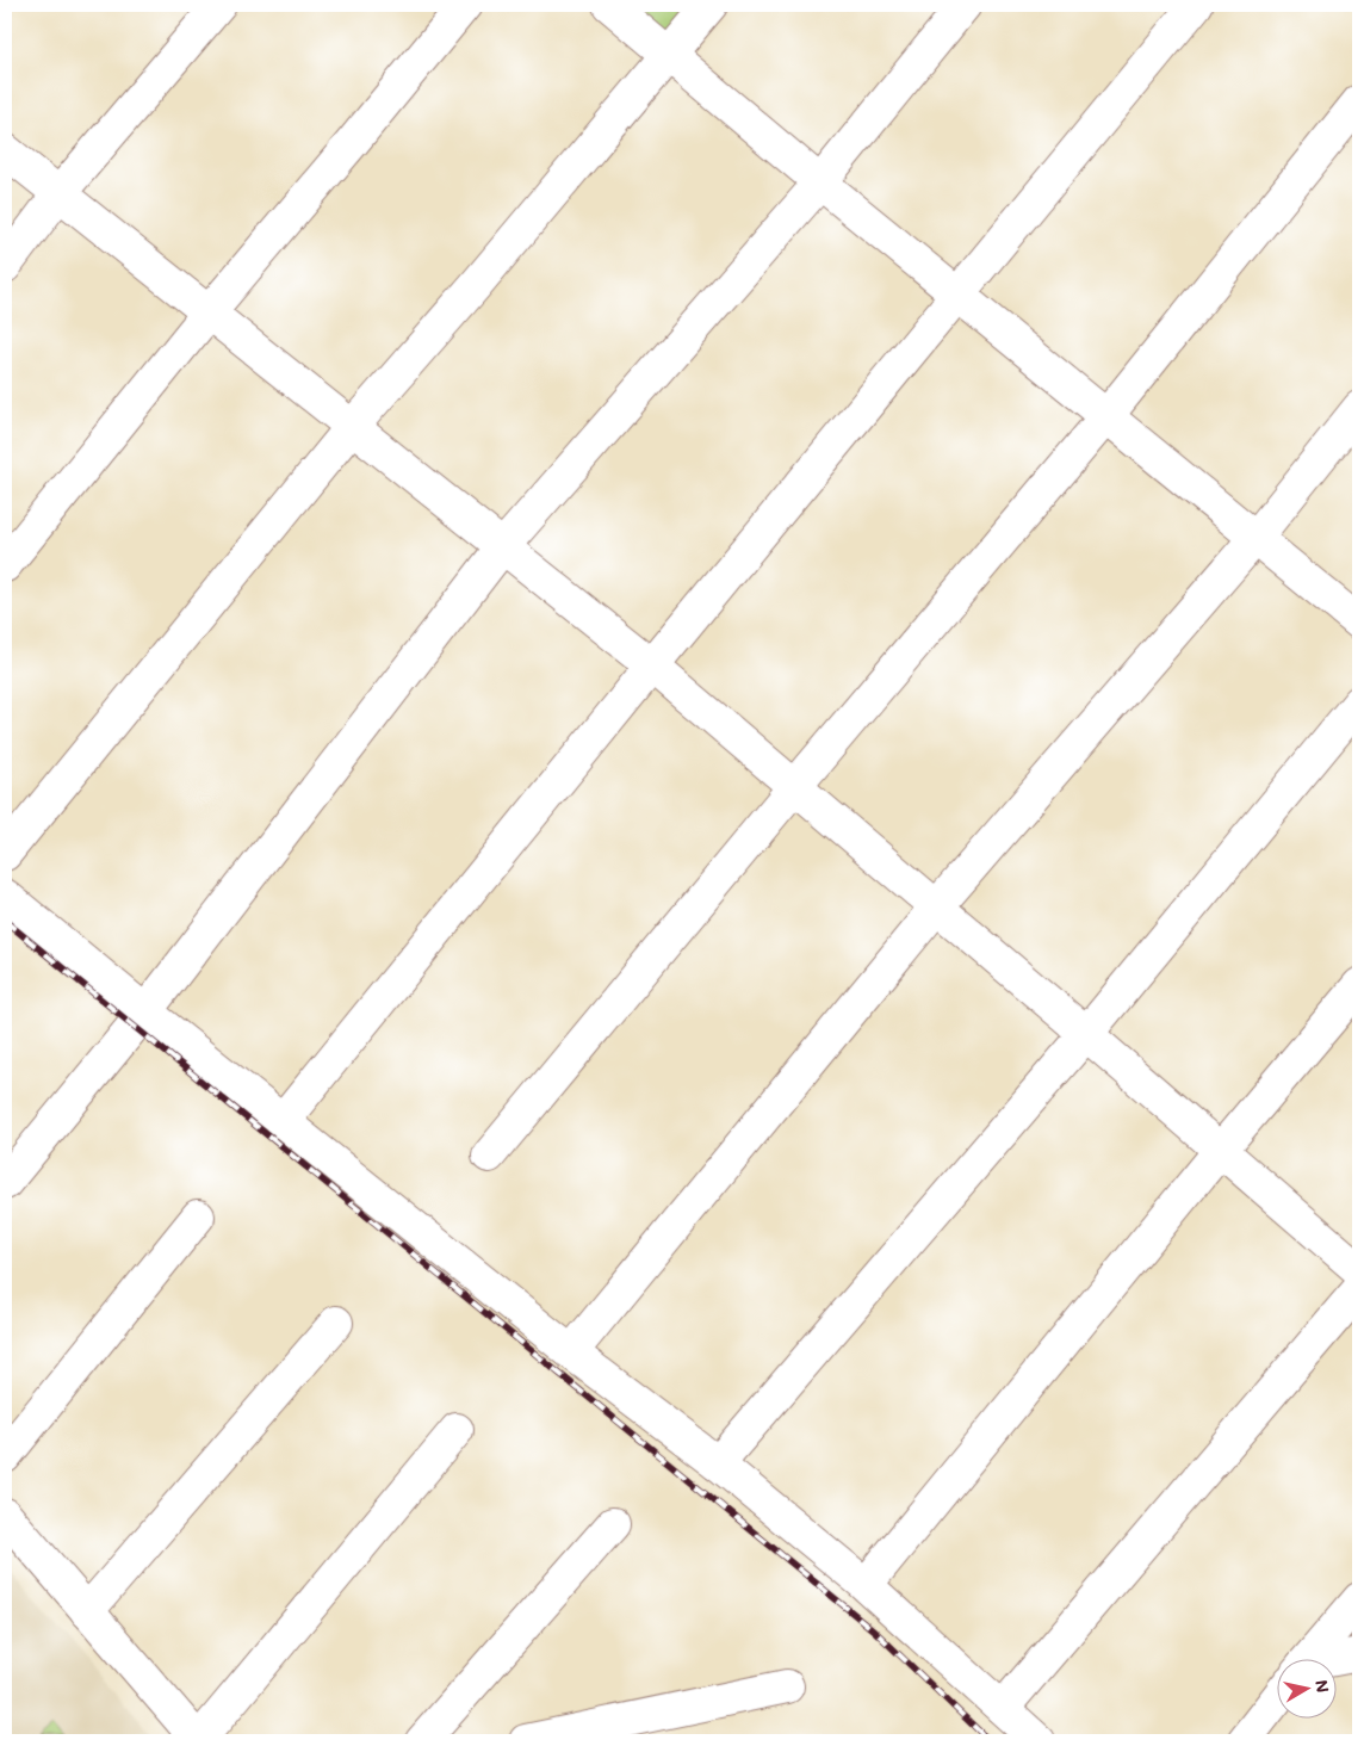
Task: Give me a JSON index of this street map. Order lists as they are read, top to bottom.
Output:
{
  "north": "right"
}
